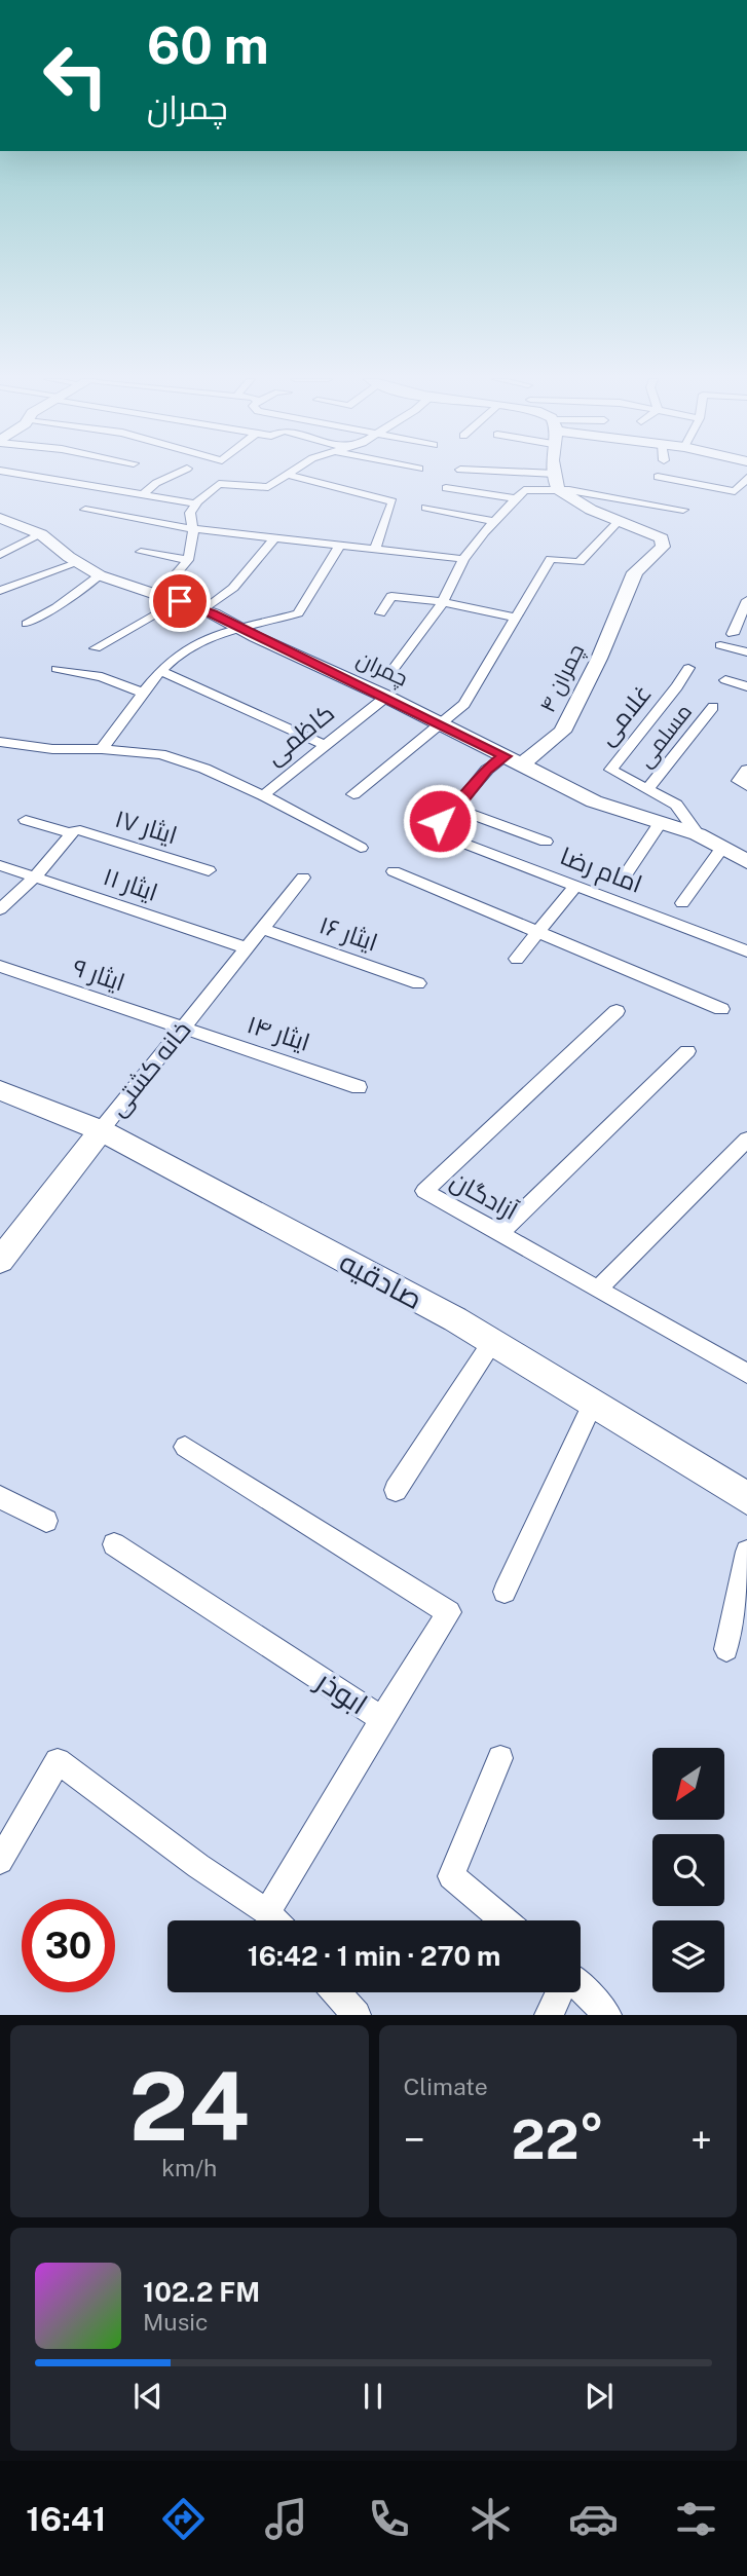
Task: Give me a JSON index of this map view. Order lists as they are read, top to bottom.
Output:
{
  "streets": {
    "street": [
      "چمران",
      "چمران ۴",
      "غلامی",
      "کاظمی",
      "مسلمی",
      "ایثار ۱۷",
      "امام رضا",
      "ایثار ۱۱",
      "ایثار ۱۶",
      "ایثار ۹",
      "ایثار ۱۴",
      "خانه کشتی",
      "آزادگان",
      "صادقیه",
      "ابوذر"
    ]
  },
  "crossings": [
    ["چمران", "چمران ۴"],
    ["چمران", "غلامی"],
    ["چمران", "کاظمی"],
    ["غلامی", "مسلمی"],
    ["ایثار ۱۱", "خانه کشتی"],
    ["ایثار ۱۶", "خانه کشتی"],
    ["ایثار ۹", "ایثار ۱۴"],
    ["ایثار ۹", "خانه کشتی"],
    ["ایثار ۱۴", "خانه کشتی"],
    ["خانه کشتی", "صادقیه"]
  ],
  "north": "bottom left",
  "page": {
    "turn": ["60 m", "چمران"],
    "limit": "30",
    "trip": "16:42 · 1 min · 270 m",
    "tile": [
      ["24", "km/h"],
      "Climate"
    ],
    "heat": ["−", "22°", "+"],
    "song": ["102.2 FM", "Music"],
    "tabs": "16:41"
  }
}
